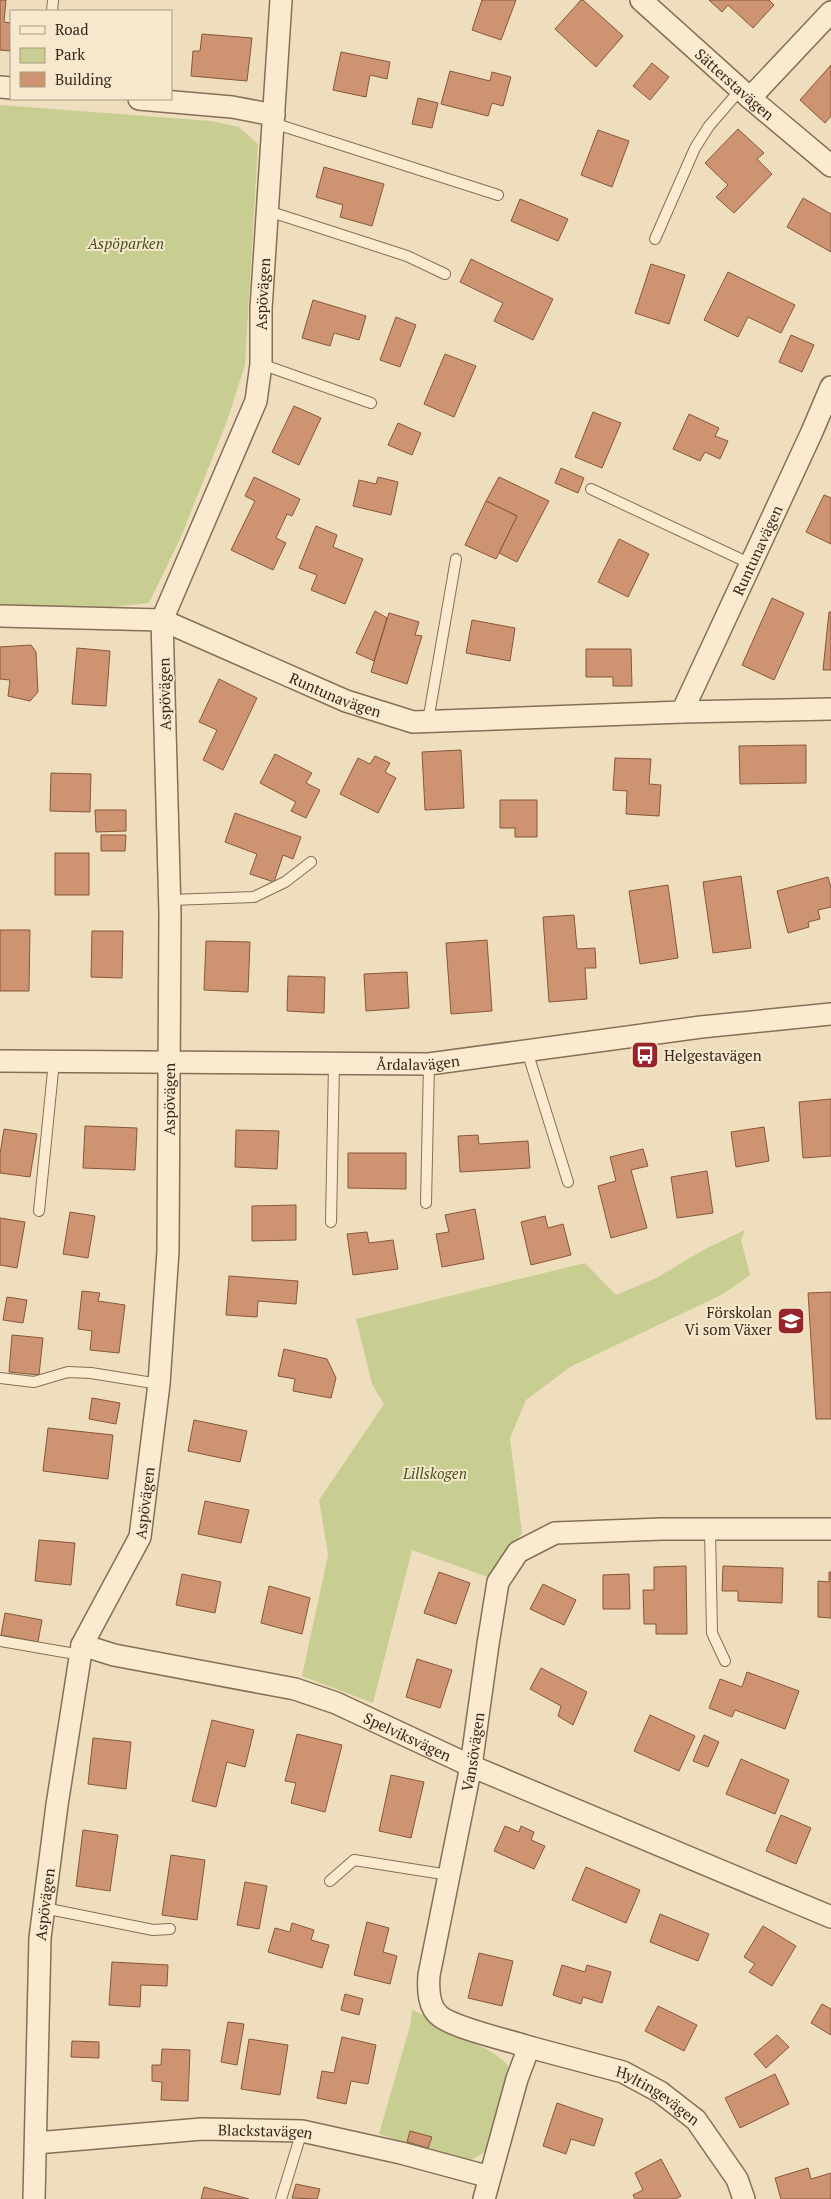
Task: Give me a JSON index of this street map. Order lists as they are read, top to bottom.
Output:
{
  "streets": {
    "street": [
      "Sätterstavägen",
      "Aspövägen",
      "Runtunavägen",
      "Årdalavägen",
      "Spelviksvägen",
      "Vansövägen",
      "Hyltingevägen",
      "Blackstavägen"
    ]
  },
  "crossings": [
    ["Aspövägen", "Runtunavägen"],
    ["Aspövägen", "Årdalavägen"],
    ["Aspövägen", "Spelviksvägen"],
    ["Aspövägen", "Blackstavägen"],
    ["Spelviksvägen", "Vansövägen"],
    ["Vansövägen", "Hyltingevägen"]
  ],
  "parks": ["Aspöparken", "Lillskogen"],
  "places": {
    "bus stop": ["Helgestavägen"],
    "school or university": ["Förskolan Vi som Växer"]
  },
  "legend": ["Road", "Park", "Building"]
}
